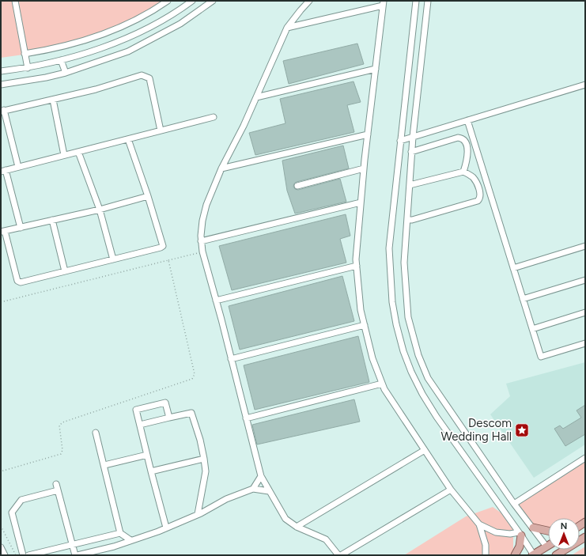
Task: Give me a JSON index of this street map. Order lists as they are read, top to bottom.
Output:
{
  "places": {
    "place": ["Descom Wedding Hall"]
  },
  "north": "top"
}
